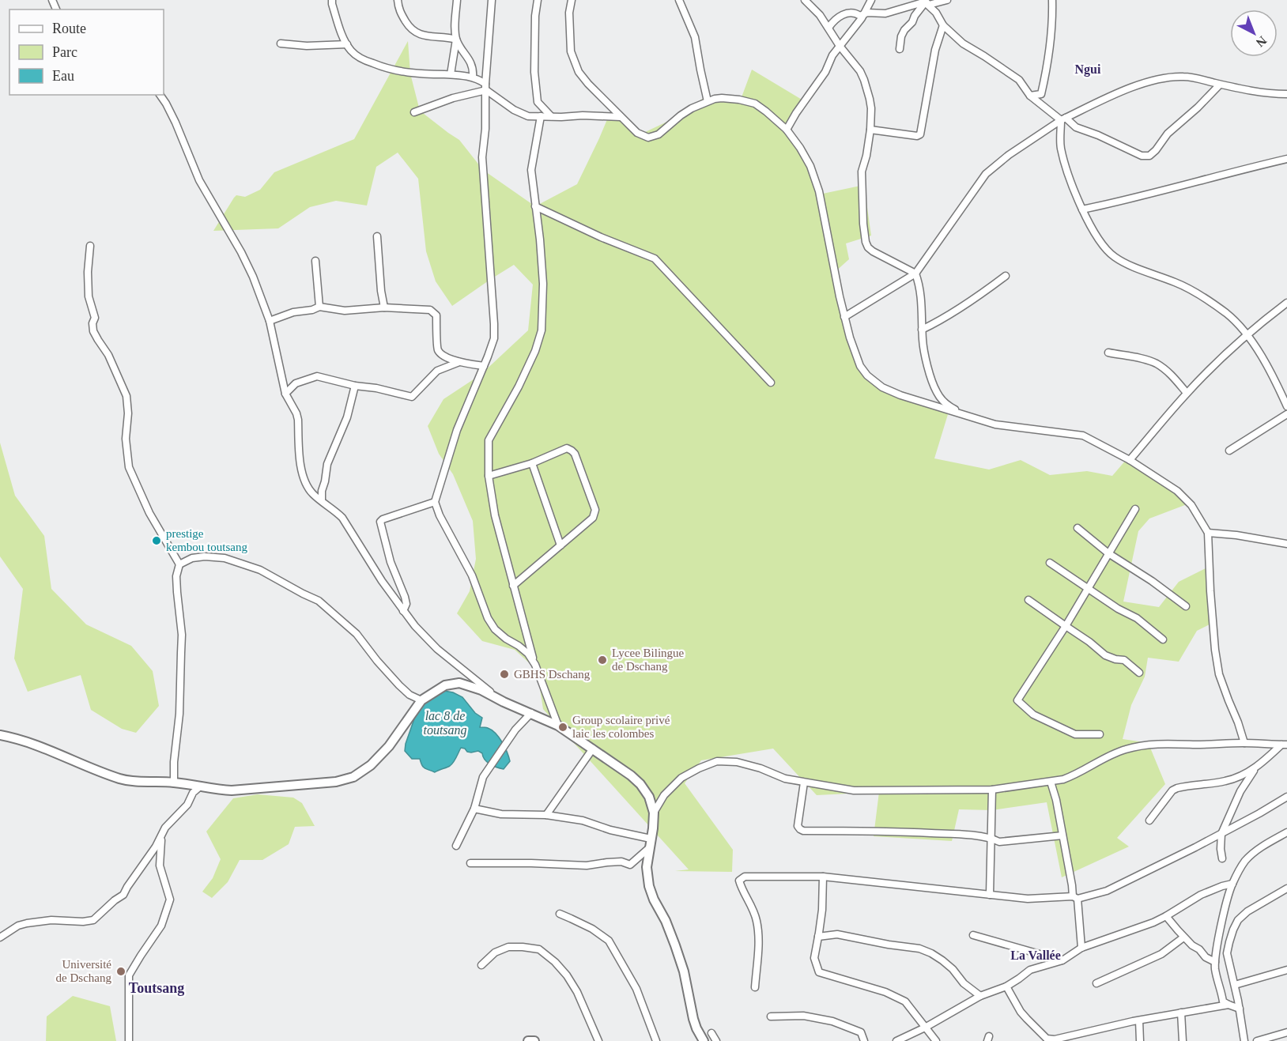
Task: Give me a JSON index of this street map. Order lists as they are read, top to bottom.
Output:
{
  "districts": ["Ngui", "La Vallée", "Toutsang"],
  "water": ["lac 8 de toutsang"],
  "places": [
    "prestige kembou toutsang",
    "Lycee Bilingue de Dschang",
    "GBHS Dschang",
    "Group scolaire privé laic les colombes",
    "Université de Dschang"
  ],
  "legend": ["Route", "Parc", "Eau"],
  "north": "bottom right"
}
